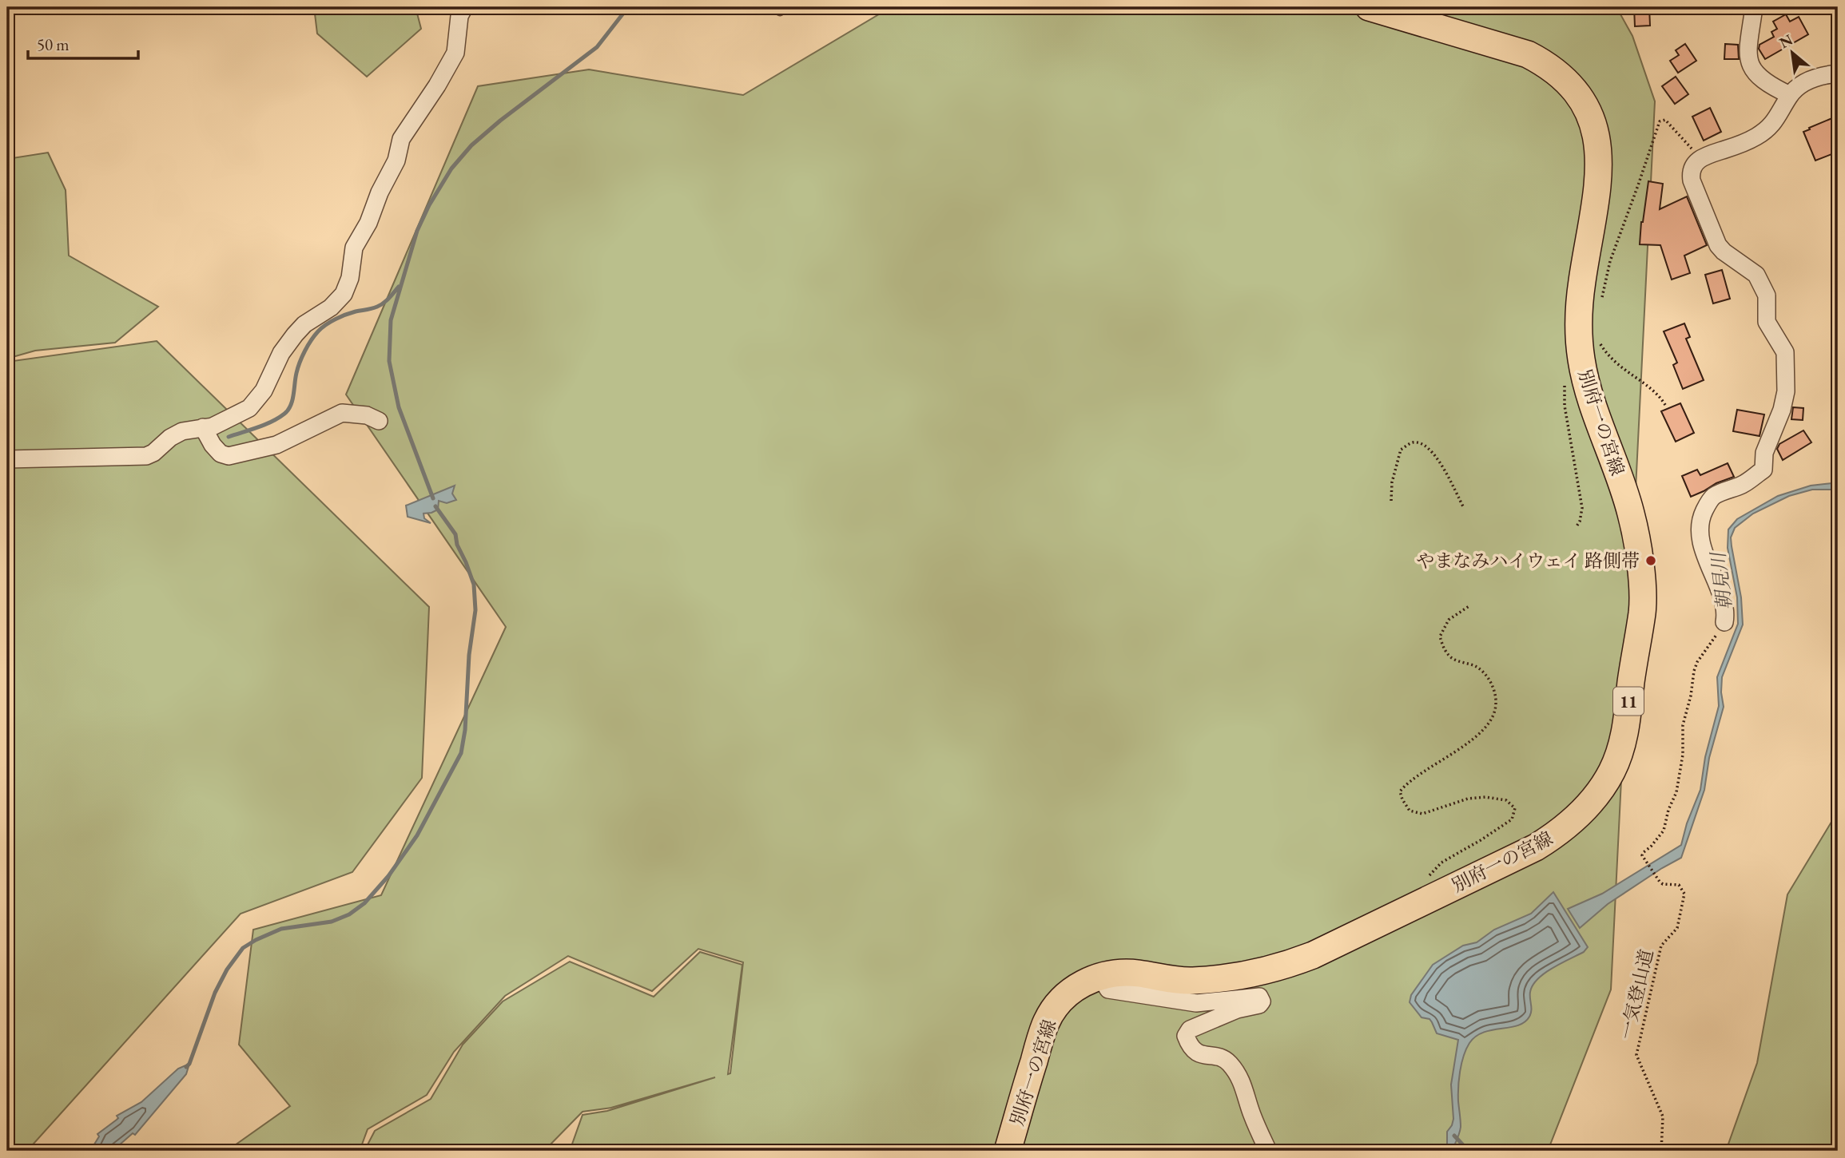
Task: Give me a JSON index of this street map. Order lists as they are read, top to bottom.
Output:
{
  "streets": {
    "main road": ["別府一の宮線", "11"],
    "path": ["一気登山道"]
  },
  "water": ["朝見川"],
  "places": ["やまなみハイウェイ 路側帯"],
  "scale_bar": "50 m",
  "north": "top left"
}
